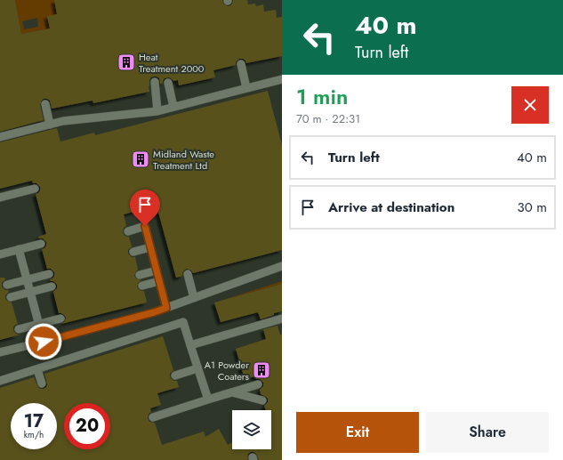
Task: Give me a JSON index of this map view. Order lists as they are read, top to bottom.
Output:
{
  "places": {
    "building": ["Heat Treatment 2000", "Midland Waste Treatment Ltd", "A1 Powder Coaters"]
  },
  "page": {
    "turn": ["40 m", "Turn left"],
    "heading": ["1 min", "70 m · 22:31"],
    "list": [
      {
        "name": "Turn left",
        "value": "40 m"
      },
      {
        "name": "Arrive at destination",
        "value": "30 m"
      }
    ],
    "speed": "17 km/h",
    "limit": "20",
    "buttons": ["Exit", "Share"]
  }
}
